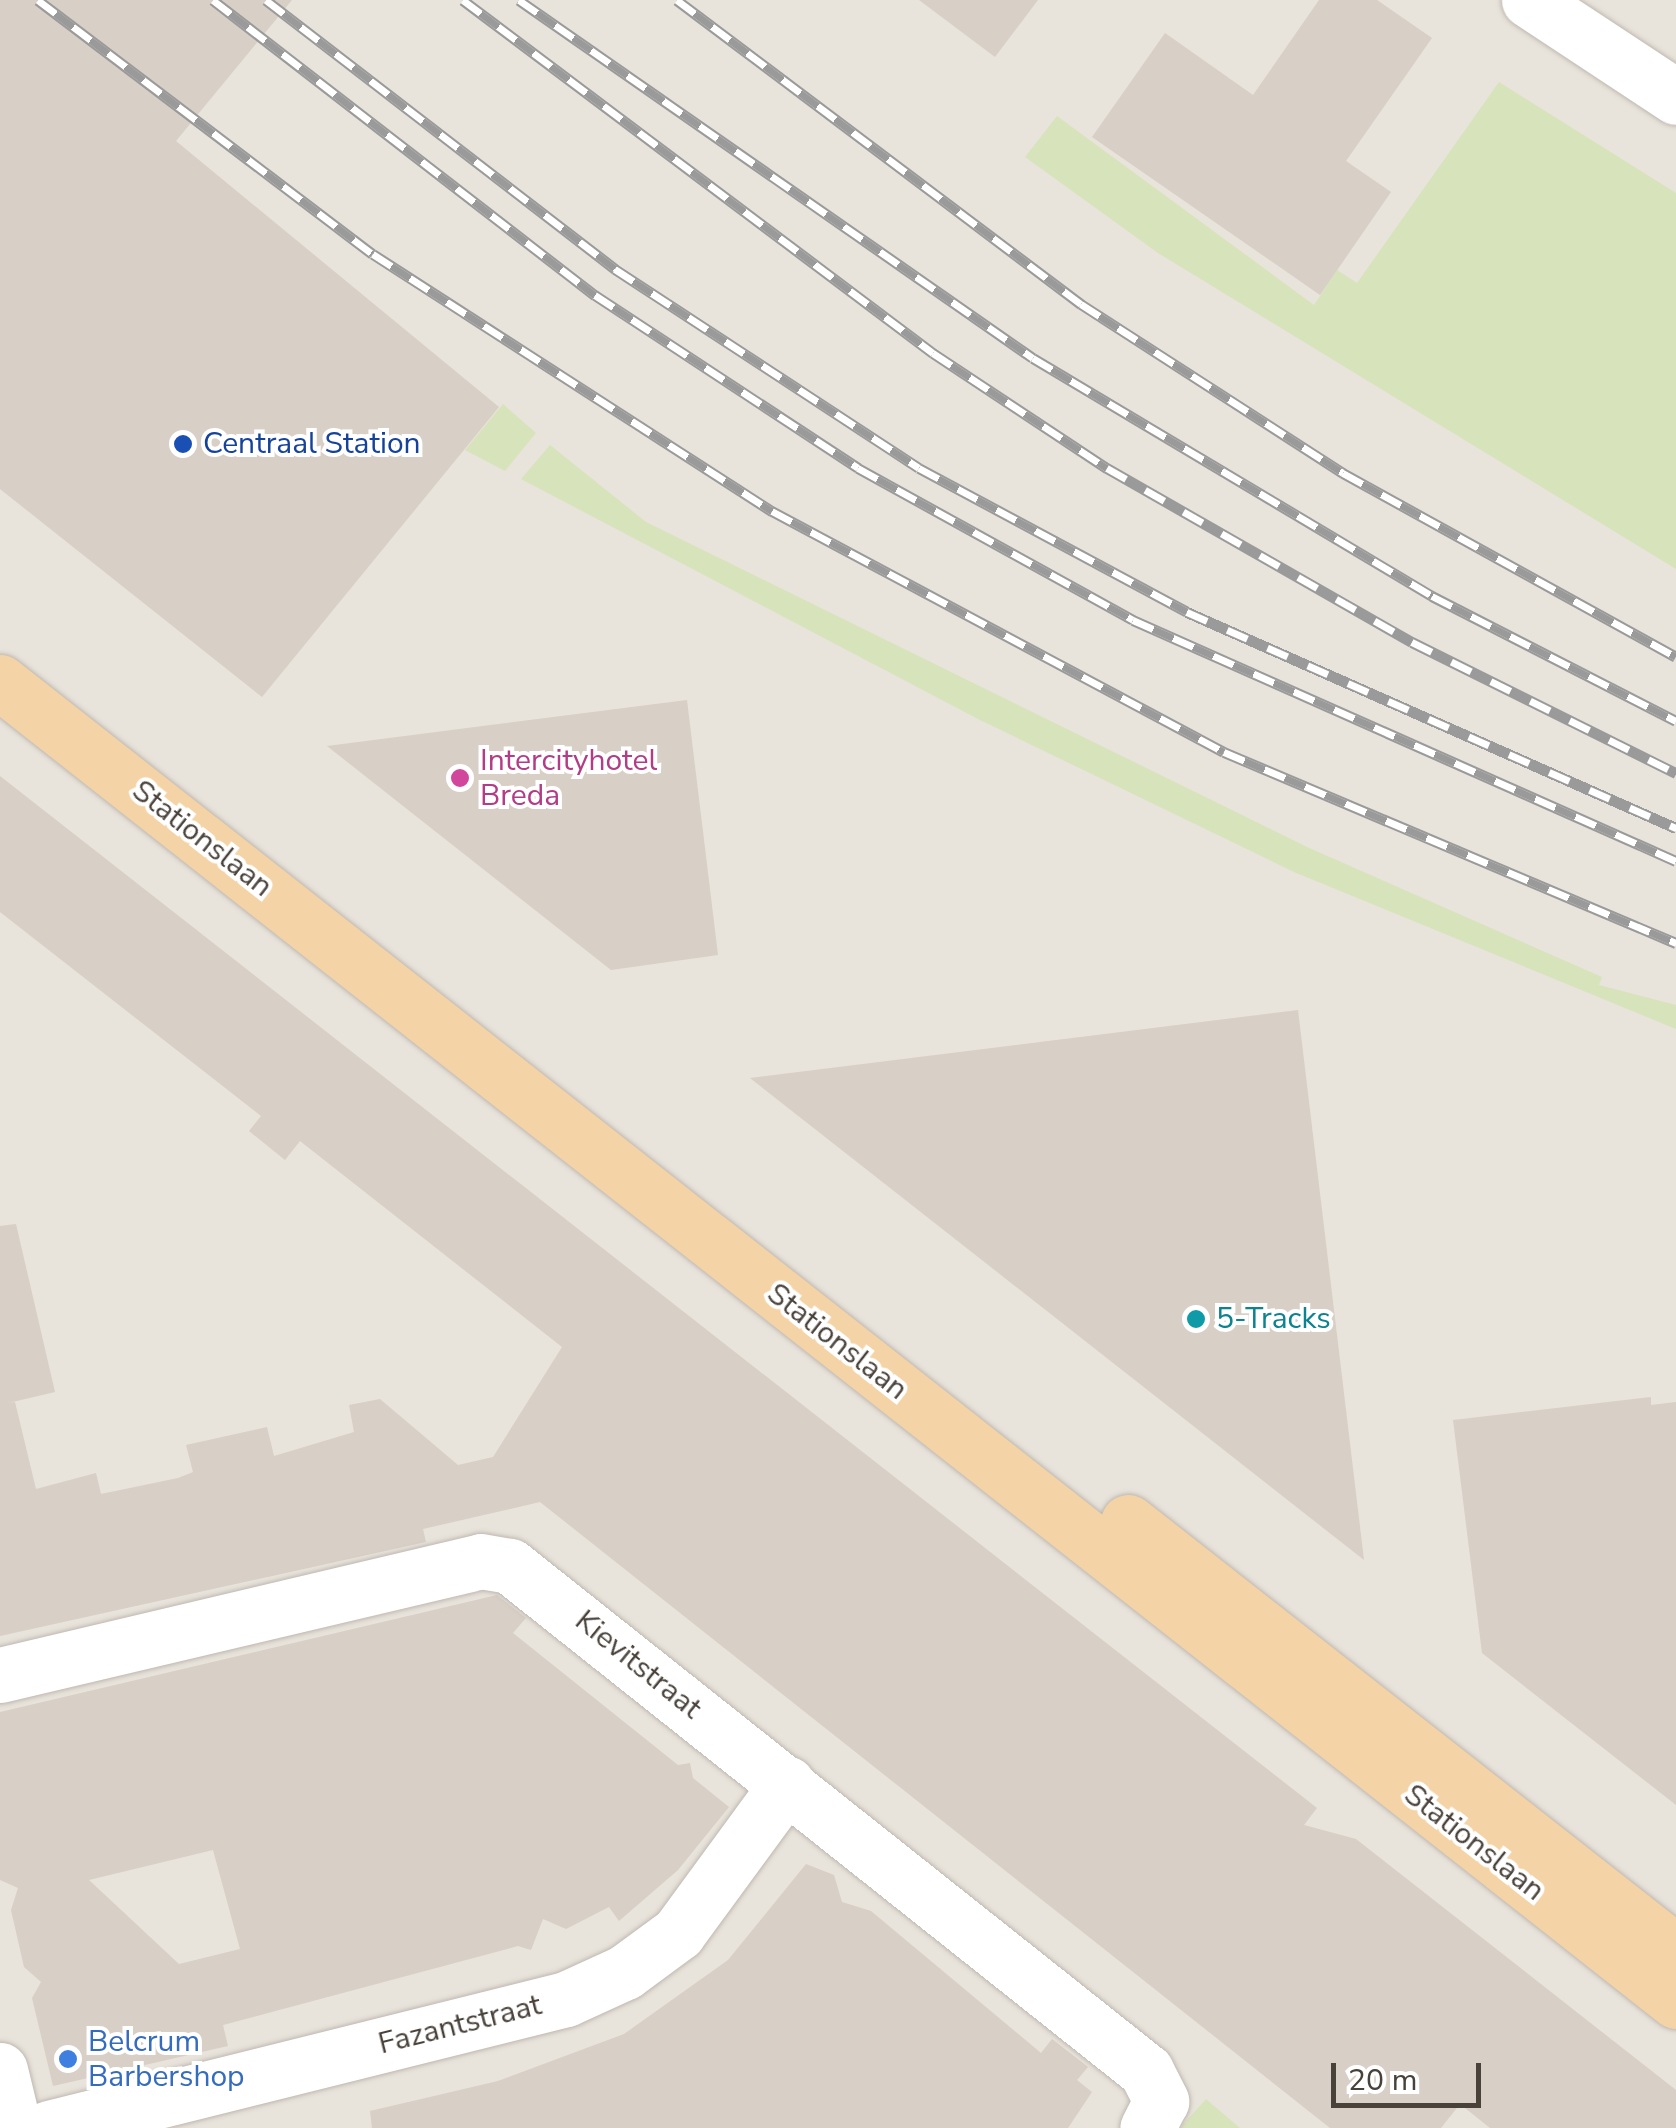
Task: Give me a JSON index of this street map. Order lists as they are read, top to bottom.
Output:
{
  "streets": {
    "main road": ["Stationslaan"],
    "street": ["Kievitstraat", "Fazantstraat"]
  },
  "crossings": [
    ["Kievitstraat", "Fazantstraat"]
  ],
  "places": [
    "Centraal Station",
    "Intercityhotel Breda",
    "5-Tracks",
    "Belcrum Barbershop"
  ],
  "scale_bar": "20 m"
}
